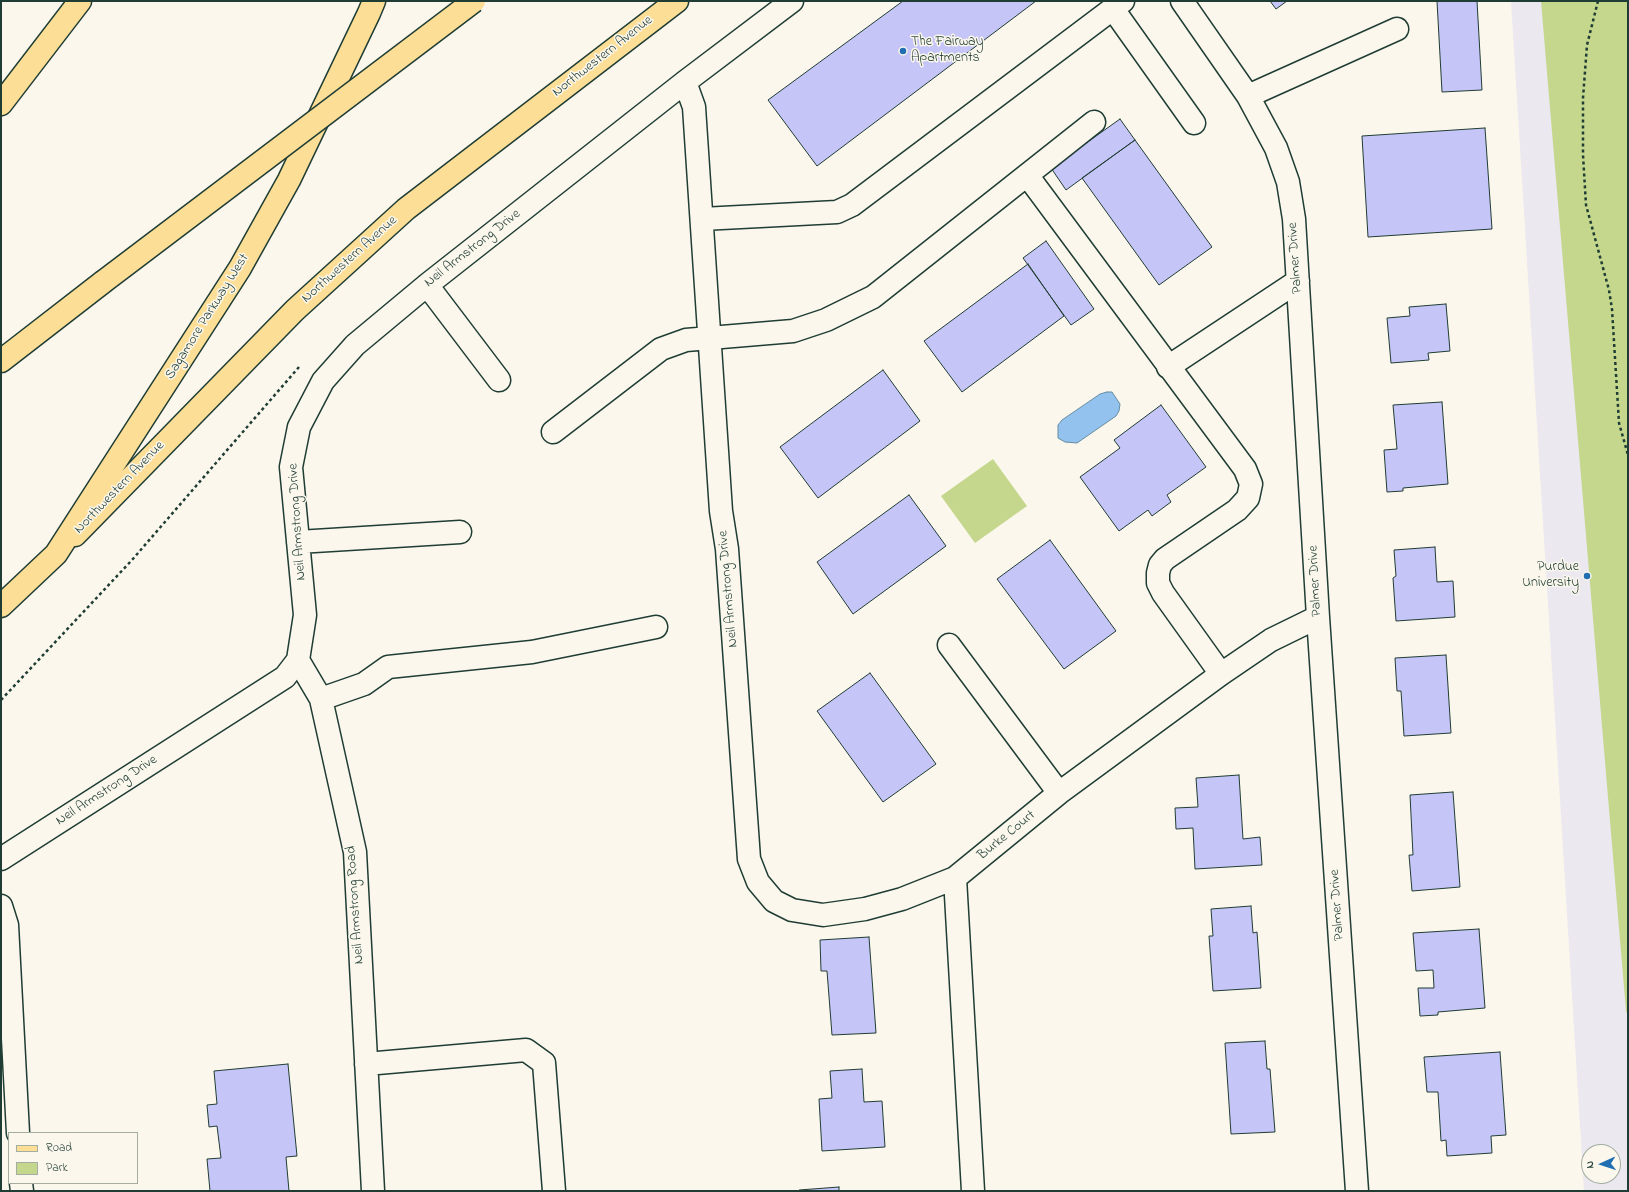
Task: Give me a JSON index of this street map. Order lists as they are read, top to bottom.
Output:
{
  "streets": {
    "main road": ["Northwestern Avenue", "Sagamore Parkway West"],
    "street": [
      "Neil Armstrong Drive",
      "Palmer Drive",
      "Burke Court",
      "Neil Armstrong Road"
    ]
  },
  "crossings": [
    ["Northwestern Avenue", "Sagamore Parkway West"],
    ["Neil Armstrong Drive", "Burke Court"],
    ["Neil Armstrong Drive", "Neil Armstrong Road"],
    ["Palmer Drive", "Burke Court"]
  ],
  "places": ["The Fairway Apartments", "Purdue University"],
  "legend": ["Road", "Park"],
  "north": "left"
}
